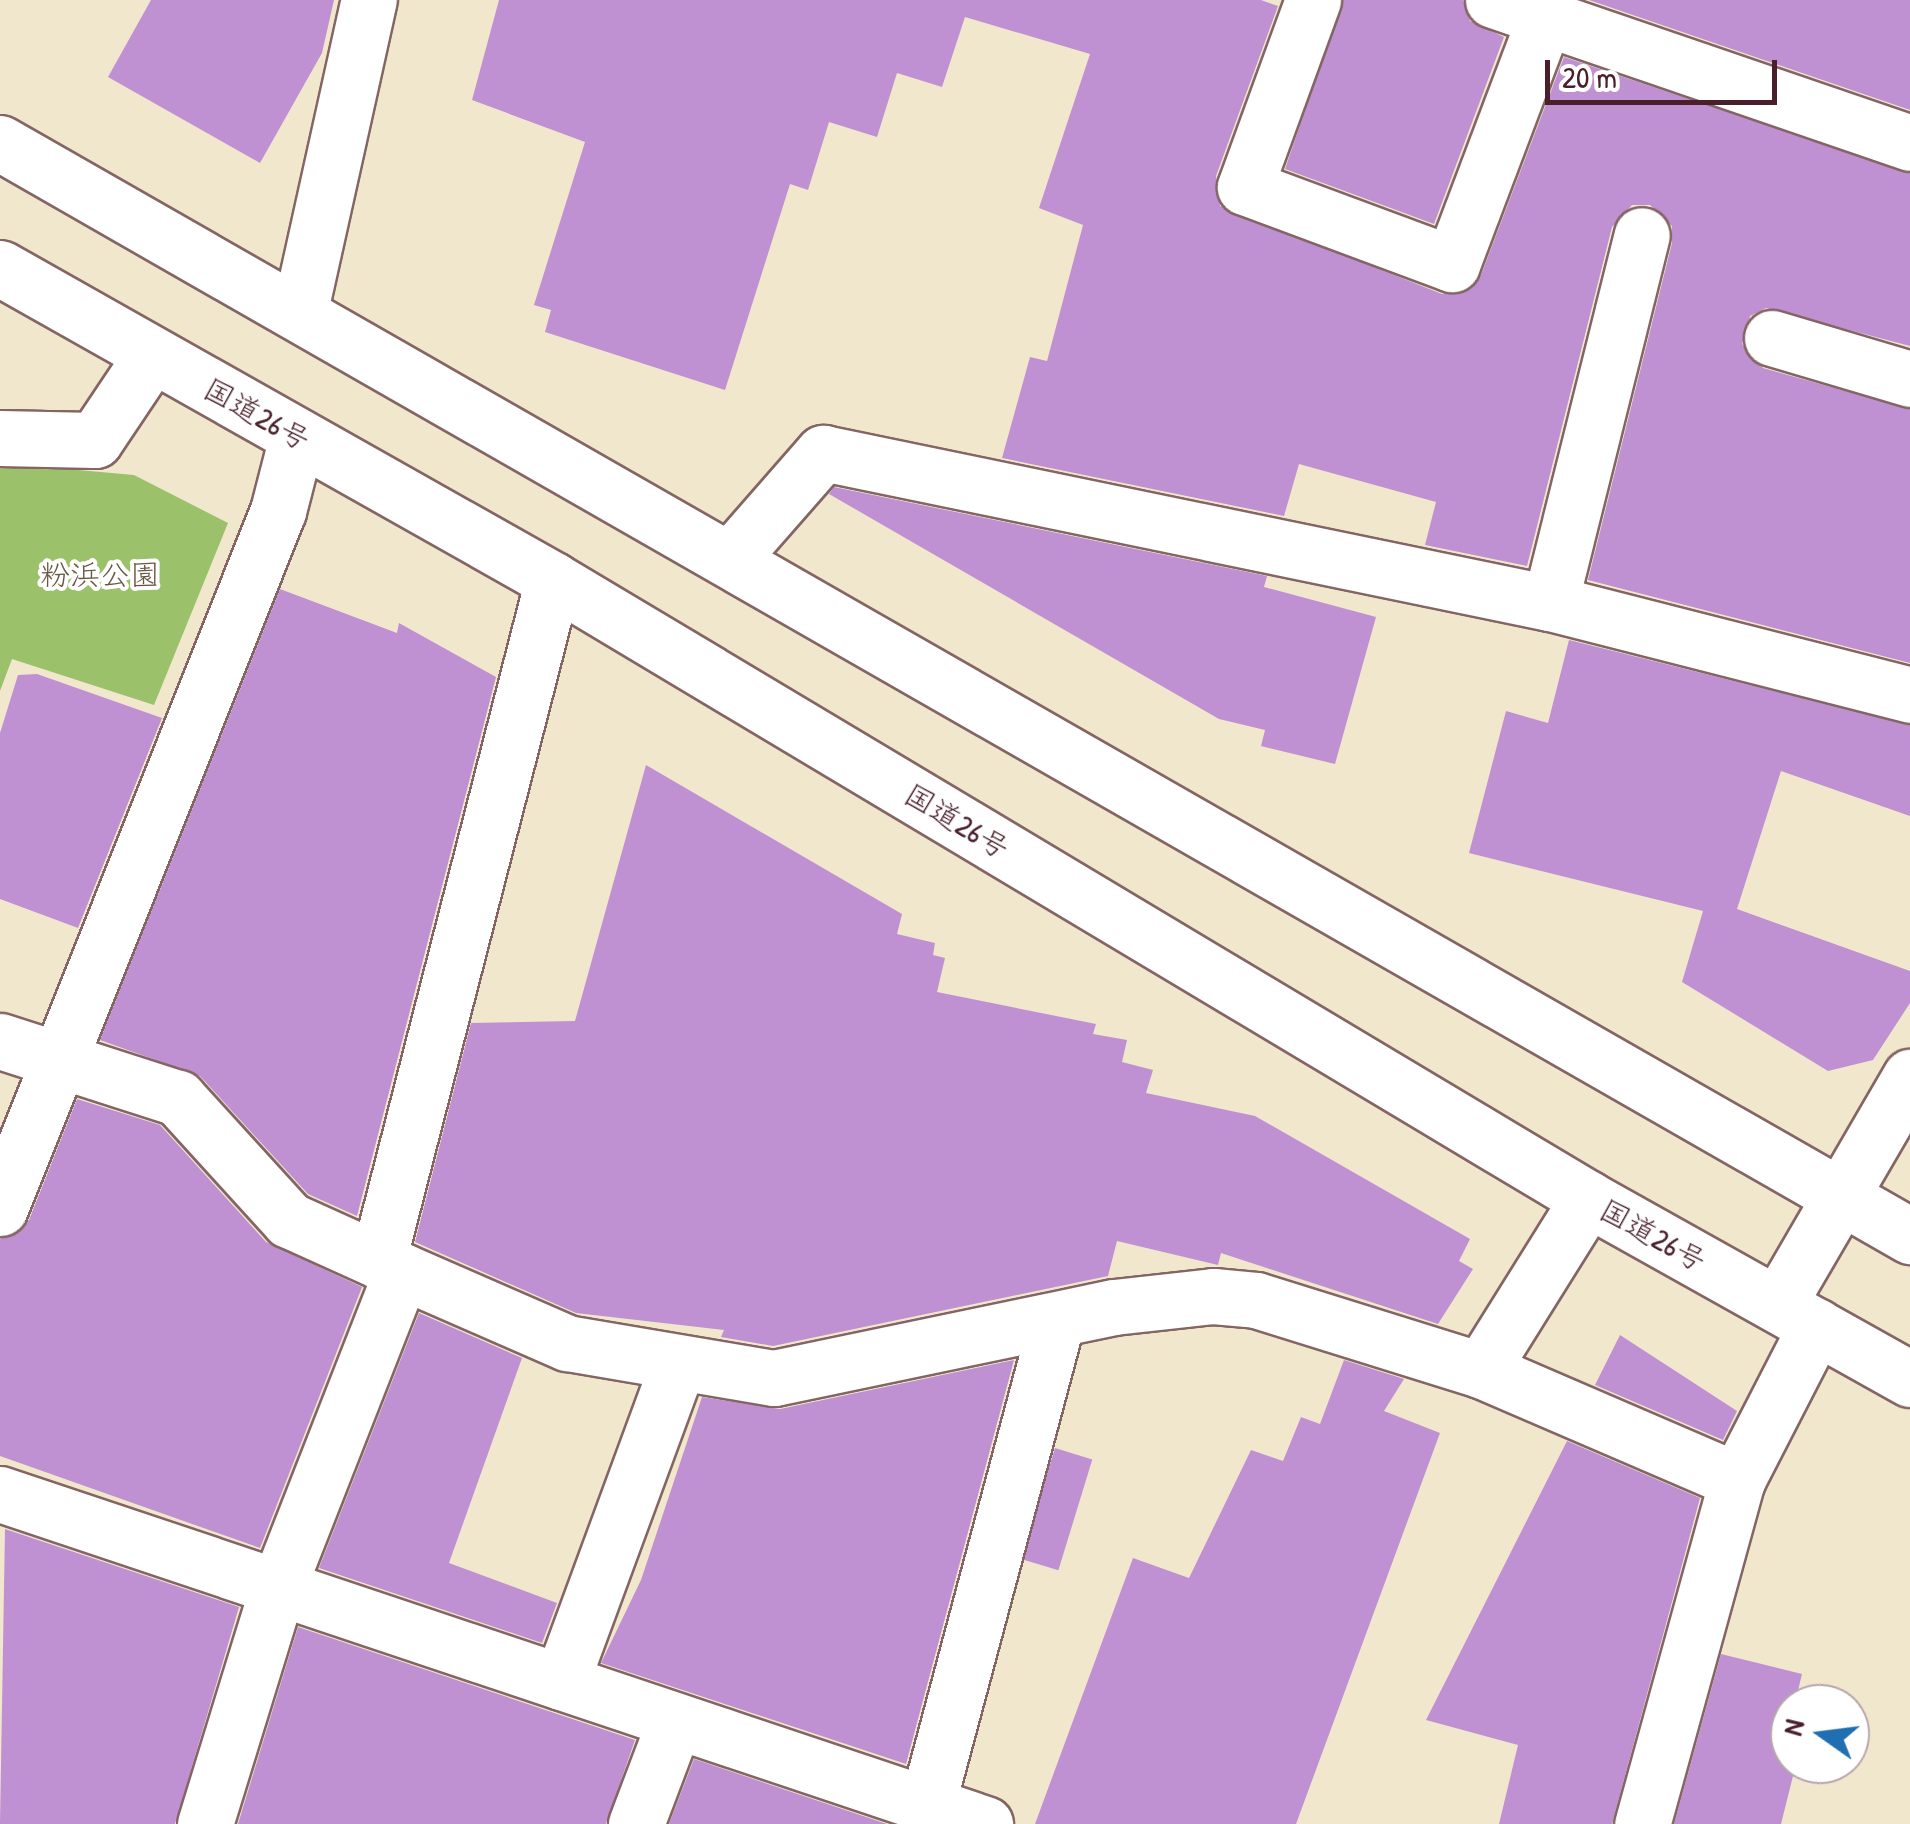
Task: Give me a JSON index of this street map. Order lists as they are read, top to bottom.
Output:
{
  "streets": {
    "main road": ["国道26号"]
  },
  "parks": ["粉浜公園"],
  "scale_bar": "20 m",
  "north": "left"
}
